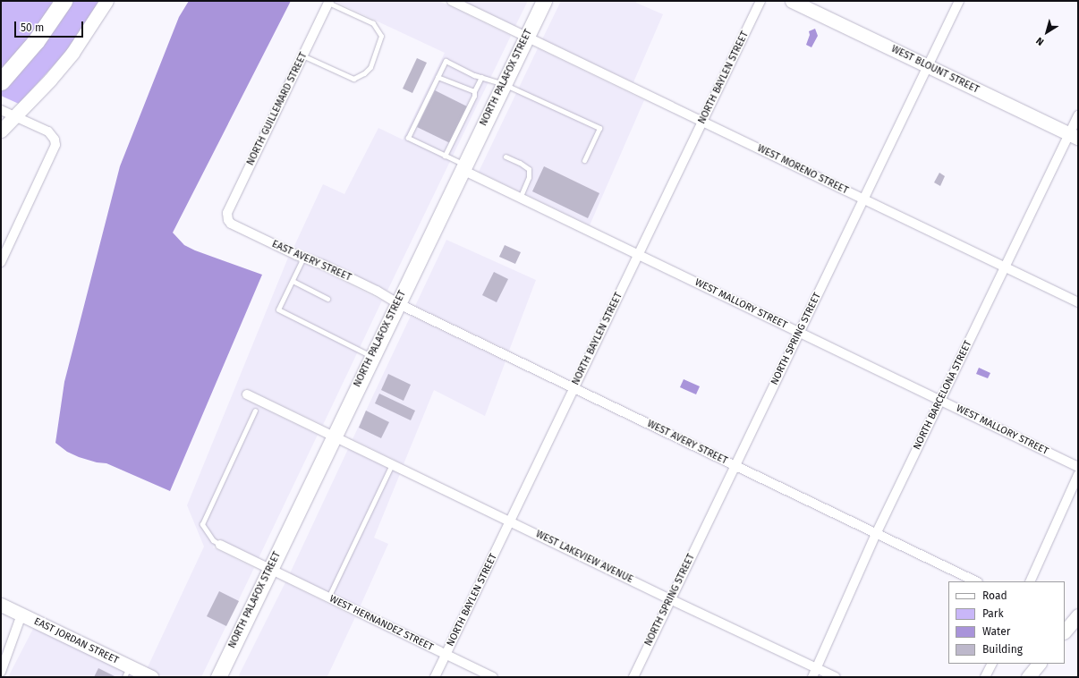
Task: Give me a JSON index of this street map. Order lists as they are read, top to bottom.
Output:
{
  "streets": {
    "main road": ["NORTH PALAFOX STREET"],
    "street": [
      "WEST BLOUNT STREET",
      "NORTH BAYLEN STREET",
      "NORTH GUILLEMARD STREET",
      "WEST MORENO STREET",
      "EAST AVERY STREET",
      "WEST MALLORY STREET",
      "NORTH SPRING STREET",
      "NORTH BARCELONA STREET",
      "WEST AVERY STREET",
      "WEST LAKEVIEW AVENUE",
      "WEST HERNANDEZ STREET",
      "EAST JORDAN STREET"
    ]
  },
  "crossings": [
    ["WEST BLOUNT STREET", "NORTH SPRING STREET"],
    ["WEST BLOUNT STREET", "NORTH BARCELONA STREET"],
    ["NORTH PALAFOX STREET", "WEST MORENO STREET"],
    ["NORTH PALAFOX STREET", "EAST AVERY STREET"],
    ["NORTH PALAFOX STREET", "WEST MALLORY STREET"],
    ["NORTH PALAFOX STREET", "WEST AVERY STREET"],
    ["NORTH PALAFOX STREET", "WEST LAKEVIEW AVENUE"],
    ["NORTH PALAFOX STREET", "WEST HERNANDEZ STREET"],
    ["NORTH BAYLEN STREET", "WEST MORENO STREET"],
    ["NORTH BAYLEN STREET", "WEST MALLORY STREET"],
    ["NORTH BAYLEN STREET", "WEST AVERY STREET"],
    ["NORTH BAYLEN STREET", "WEST LAKEVIEW AVENUE"],
    ["NORTH BAYLEN STREET", "WEST HERNANDEZ STREET"],
    ["NORTH GUILLEMARD STREET", "EAST AVERY STREET"],
    ["WEST MORENO STREET", "NORTH SPRING STREET"],
    ["WEST MORENO STREET", "NORTH BARCELONA STREET"],
    ["EAST AVERY STREET", "WEST AVERY STREET"],
    ["WEST MALLORY STREET", "NORTH SPRING STREET"],
    ["WEST MALLORY STREET", "NORTH BARCELONA STREET"],
    ["NORTH SPRING STREET", "WEST AVERY STREET"],
    ["NORTH SPRING STREET", "WEST LAKEVIEW AVENUE"],
    ["NORTH BARCELONA STREET", "WEST AVERY STREET"],
    ["NORTH BARCELONA STREET", "WEST LAKEVIEW AVENUE"]
  ],
  "legend": [
    "Road",
    "Park",
    "Water",
    "Building"
  ],
  "scale_bar": "50 m",
  "north": "bottom left"
}
